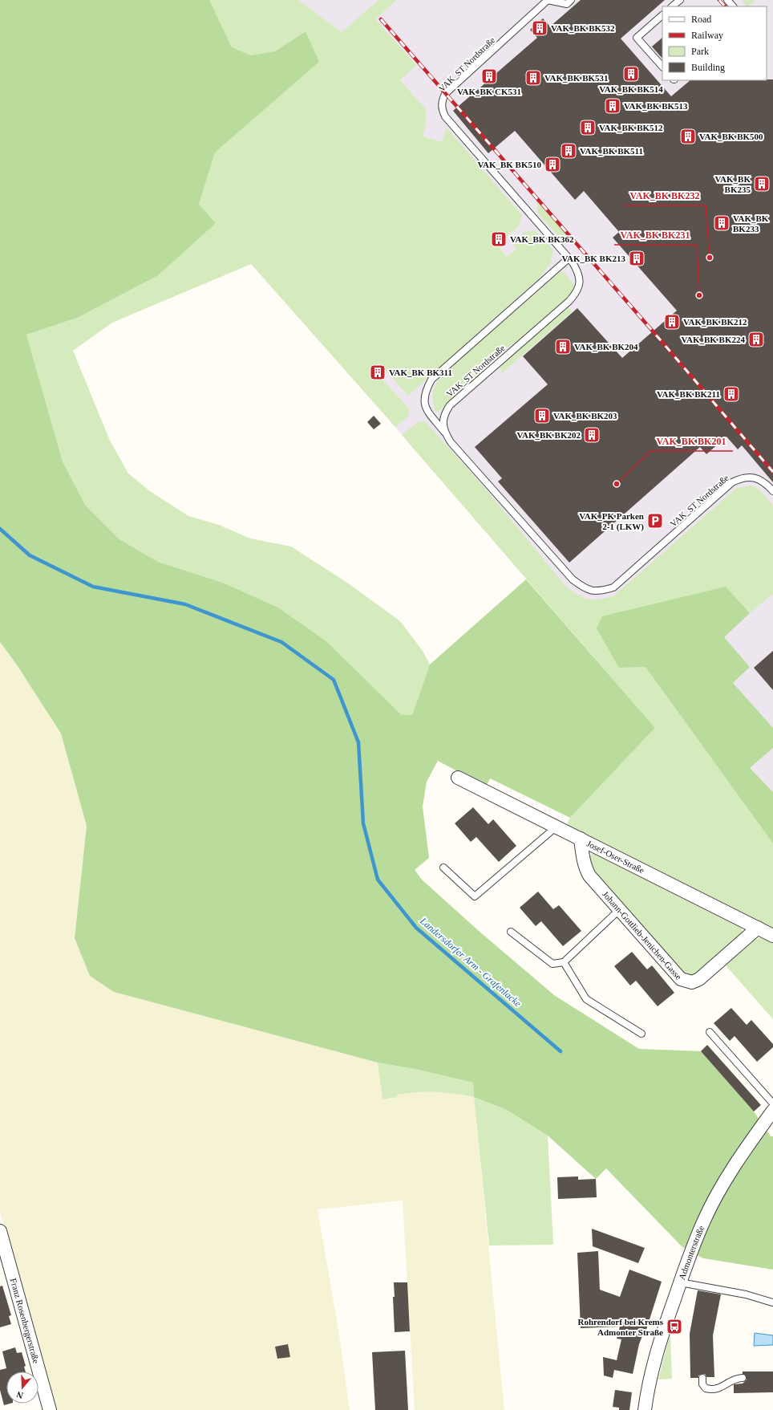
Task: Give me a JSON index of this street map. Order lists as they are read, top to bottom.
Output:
{
  "streets": {
    "street": [
      "Josef-Oser-Straße",
      "Johann-Gottlieb-Jenichen-Gasse",
      "Admonterstraße",
      "Franz Rosenbergerstraße"
    ],
    "lane": ["VAK_ST Nordstraße"]
  },
  "crossings": [
    ["Josef-Oser-Straße", "Johann-Gottlieb-Jenichen-Gasse"]
  ],
  "water": ["Landersdorfer Arm - Grafenlacke"],
  "places": {
    "building": [
      "VAK_BK BK532",
      "VAK_BK BK514",
      "VAK_BK CK531",
      "VAK_BK BK531",
      "VAK_BK BK513",
      "VAK_BK BK512",
      "VAK_BK BK500",
      "VAK_BK BK511",
      "VAK_BK BK510",
      "VAK_BK BK235",
      "VAK_BK BK233",
      "VAK_BK BK362",
      "VAK_BK BK213",
      "VAK_BK BK212",
      "VAK_BK BK224",
      "VAK_BK BK204",
      "VAK_BK BK311",
      "VAK_BK BK211",
      "VAK_BK BK203",
      "VAK_BK BK202"
    ],
    "other": ["VAK_BK BK232", "VAK_BK BK231", "VAK_BK BK201"],
    "parking": ["VAK_PK Parken 2-1 (LKW)"],
    "bus stop": ["Rohrendorf bei Krems Admonter Straße"]
  },
  "legend": [
    "Road",
    "Railway",
    "Park",
    "Building"
  ],
  "north": "bottom"
}
